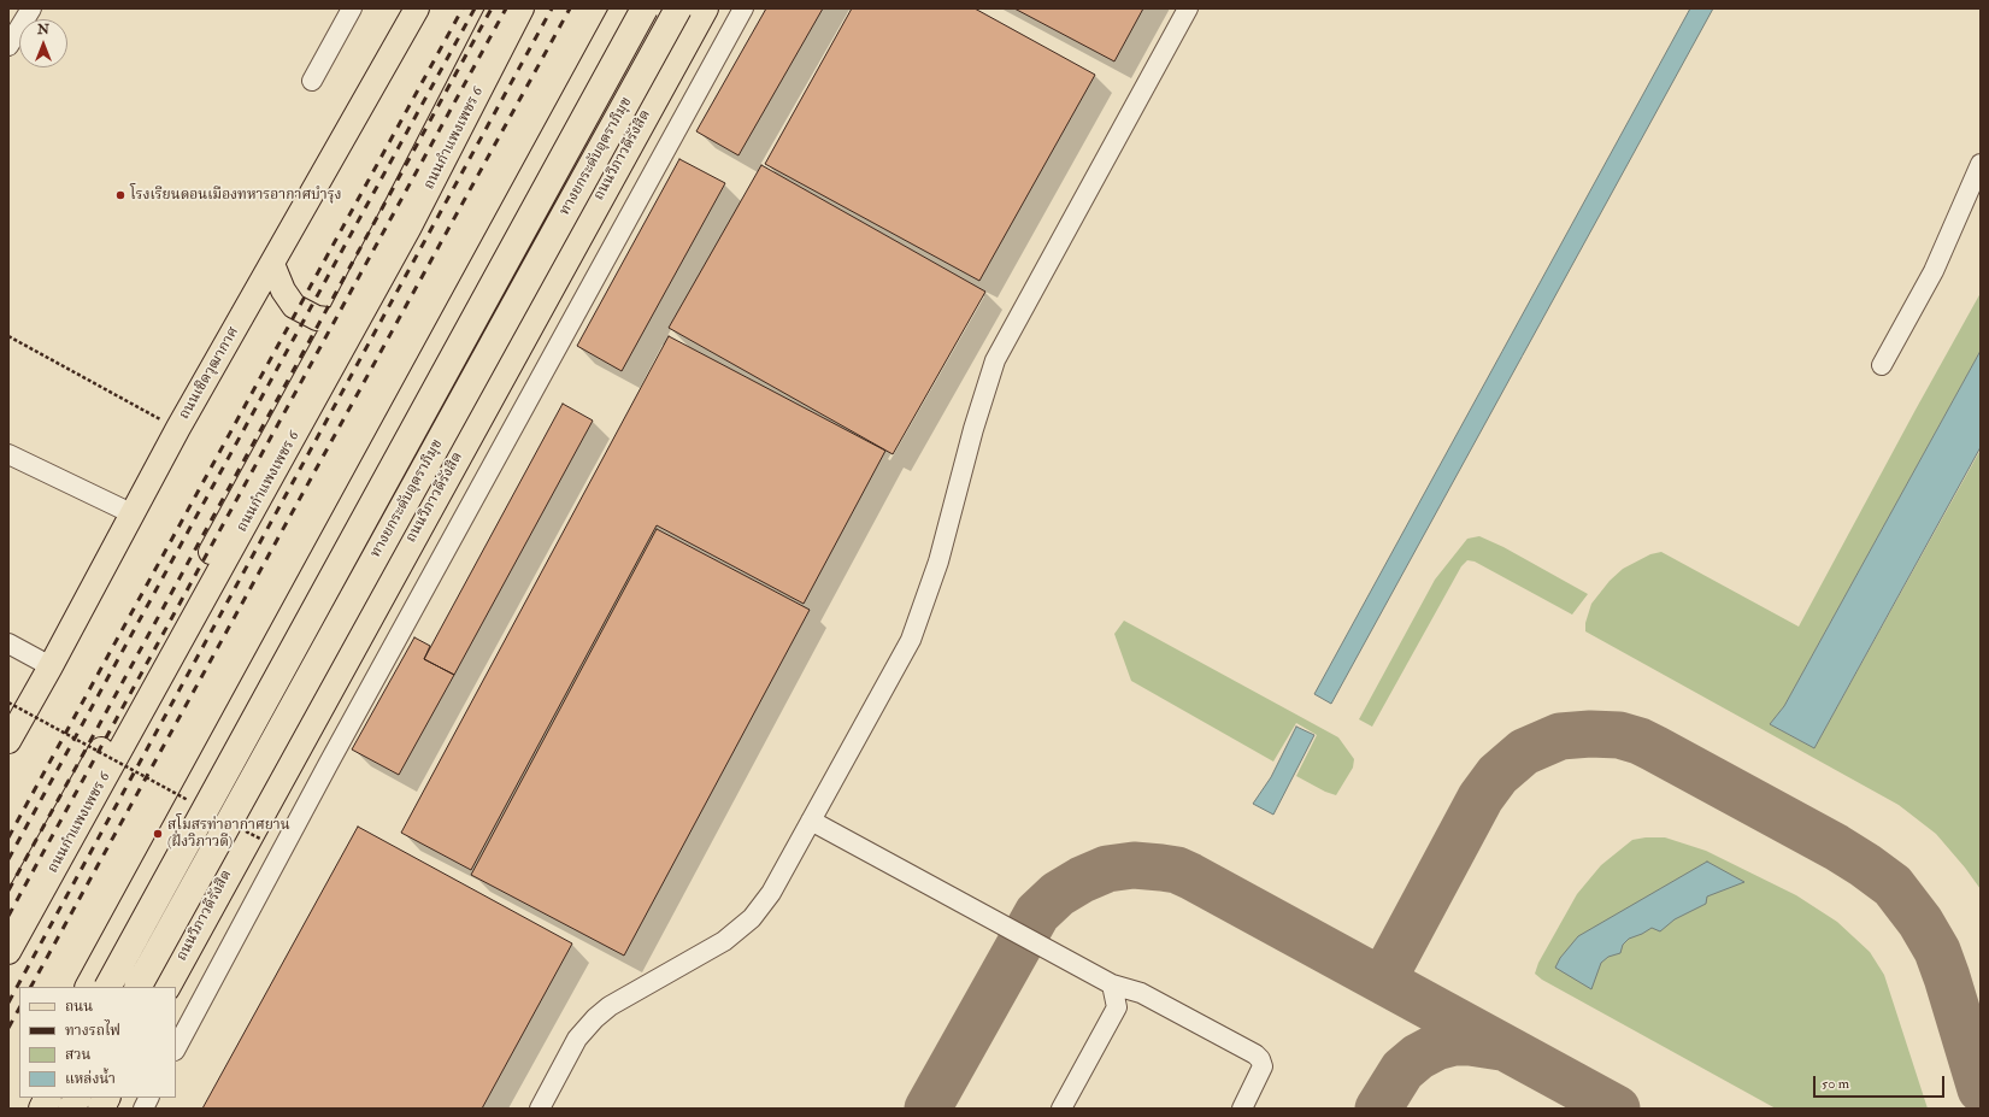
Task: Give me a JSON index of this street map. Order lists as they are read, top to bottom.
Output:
{
  "streets": {
    "highway": ["ถนนวิภาวดีรังสิต", "ทางยกระดับอุตราภิมุข"],
    "main road": ["ถนนกำแพงเพชร 6", "ถนนเชิดวุฒากาศ"]
  },
  "places": ["โรงเรียนดอนเมืองทหารอากาศบำรุง", "สโมสรท่าอากาศยาน (ฝั่งวิภาวดี)"],
  "legend": [
    "ถนน",
    "ทางรถไฟ",
    "สวน",
    "แหล่งน้ำ"
  ],
  "scale_bar": "50 m",
  "north": "top"
}
